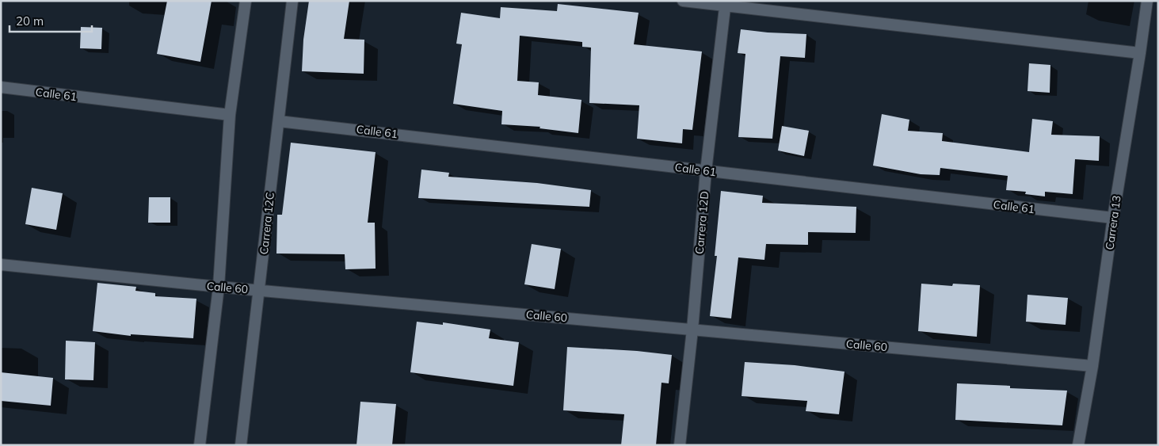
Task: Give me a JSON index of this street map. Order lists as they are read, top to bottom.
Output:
{
  "streets": {
    "street": [
      "Calle 61",
      "Carrera 12D",
      "Carrera 13",
      "Carrera 12C",
      "Calle 60"
    ]
  },
  "crossings": [
    ["Calle 61", "Carrera 12D"],
    ["Calle 61", "Carrera 13"],
    ["Calle 61", "Carrera 12C"],
    ["Carrera 12D", "Calle 60"],
    ["Carrera 13", "Calle 60"],
    ["Carrera 12C", "Calle 60"]
  ],
  "scale_bar": "20 m"
}
